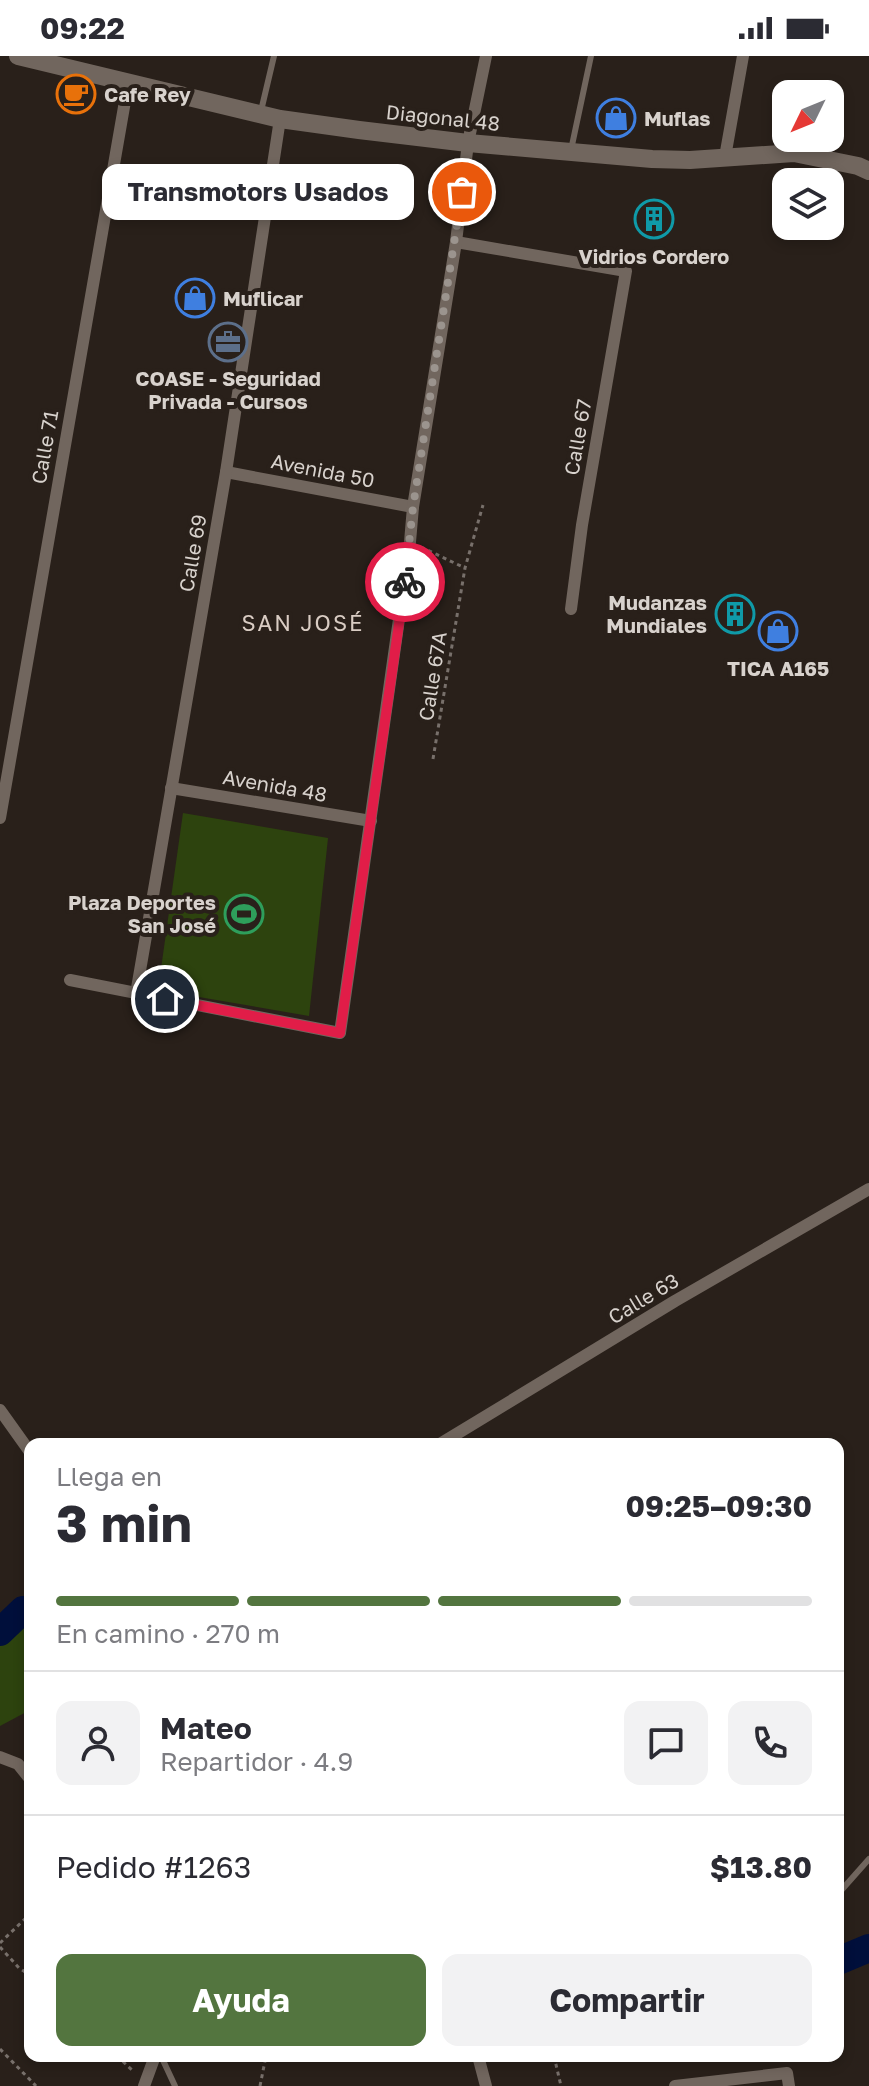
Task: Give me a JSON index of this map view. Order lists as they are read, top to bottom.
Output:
{
  "streets": {
    "street": [
      "Diagonal 48",
      "Calle 67",
      "Calle 71",
      "Avenida 50",
      "Calle 69",
      "Avenida 48",
      "Calle 63"
    ],
    "path": ["Calle 67A"]
  },
  "crossings": [
    ["Diagonal 48", "Calle 71"],
    ["Diagonal 48", "Calle 69"],
    ["Avenida 50", "Calle 69"],
    ["Calle 69", "Avenida 48"]
  ],
  "districts": ["SAN JOSÉ"],
  "places": {
    "cafe": ["Cafe Rey"],
    "shop": ["Muflas", "Muflicar", "TICA A165"],
    "other": ["Transmotors Usados"],
    "building": ["Vidrios Cordero", "Mudanzas Mundiales"],
    "office": ["COASE - Seguridad Privada - Cursos"],
    "sports": ["Plaza Deportes San José"]
  },
  "north": "bottom left",
  "page": {
    "status": "09:22",
    "bubble": "Transmotors Usados",
    "heading": ["3 min", "Llega en", "09:25–09:30"],
    "panel": [
      "Mateo",
      "Repartidor · 4.9",
      "Pedido #1263",
      "$13.80"
    ],
    "bar": "En camino · 270 m",
    "buttons": ["Ayuda", "Compartir"]
  }
}
